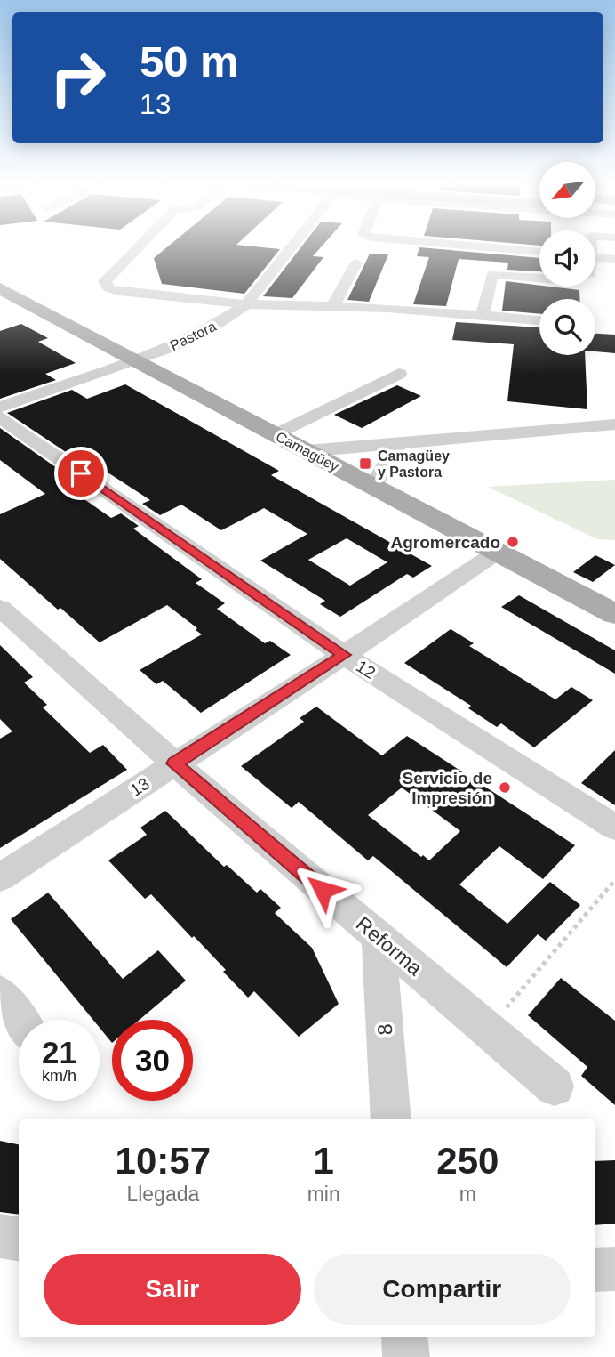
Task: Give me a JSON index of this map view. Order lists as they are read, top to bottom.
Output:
{
  "streets": {
    "main road": ["Camagüey"],
    "street": [
      "Pastora",
      "12",
      "13",
      "Reforma",
      "8"
    ]
  },
  "crossings": [
    ["Pastora", "Camagüey"],
    ["Camagüey", "13"],
    ["12", "13"],
    ["13", "Reforma"],
    ["Reforma", "8"]
  ],
  "places": {
    "transit": ["Camagüey y Pastora"],
    "other": ["Agromercado", "Servicio de Impresión"]
  },
  "north": "bottom left",
  "page": {
    "turn": ["50 m", "13"],
    "speed": "21 km/h",
    "limit": "30",
    "eta": [
      "10:57",
      "Llegada",
      "1",
      "min",
      "250",
      "m"
    ],
    "buttons": ["Salir", "Compartir"]
  }
}
